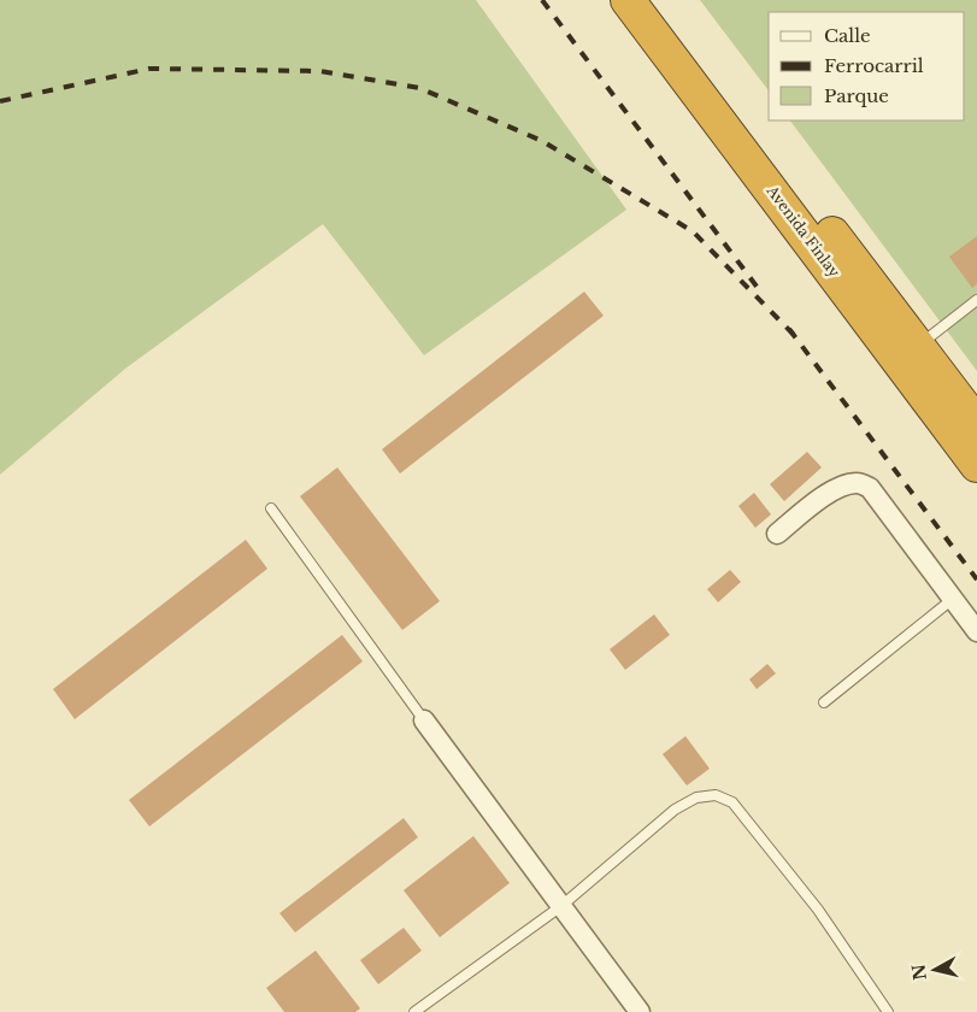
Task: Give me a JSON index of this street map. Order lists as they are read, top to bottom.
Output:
{
  "streets": {
    "highway": ["Avenida Finlay"]
  },
  "legend": ["Calle", "Ferrocarril", "Parque"],
  "north": "left"
}
